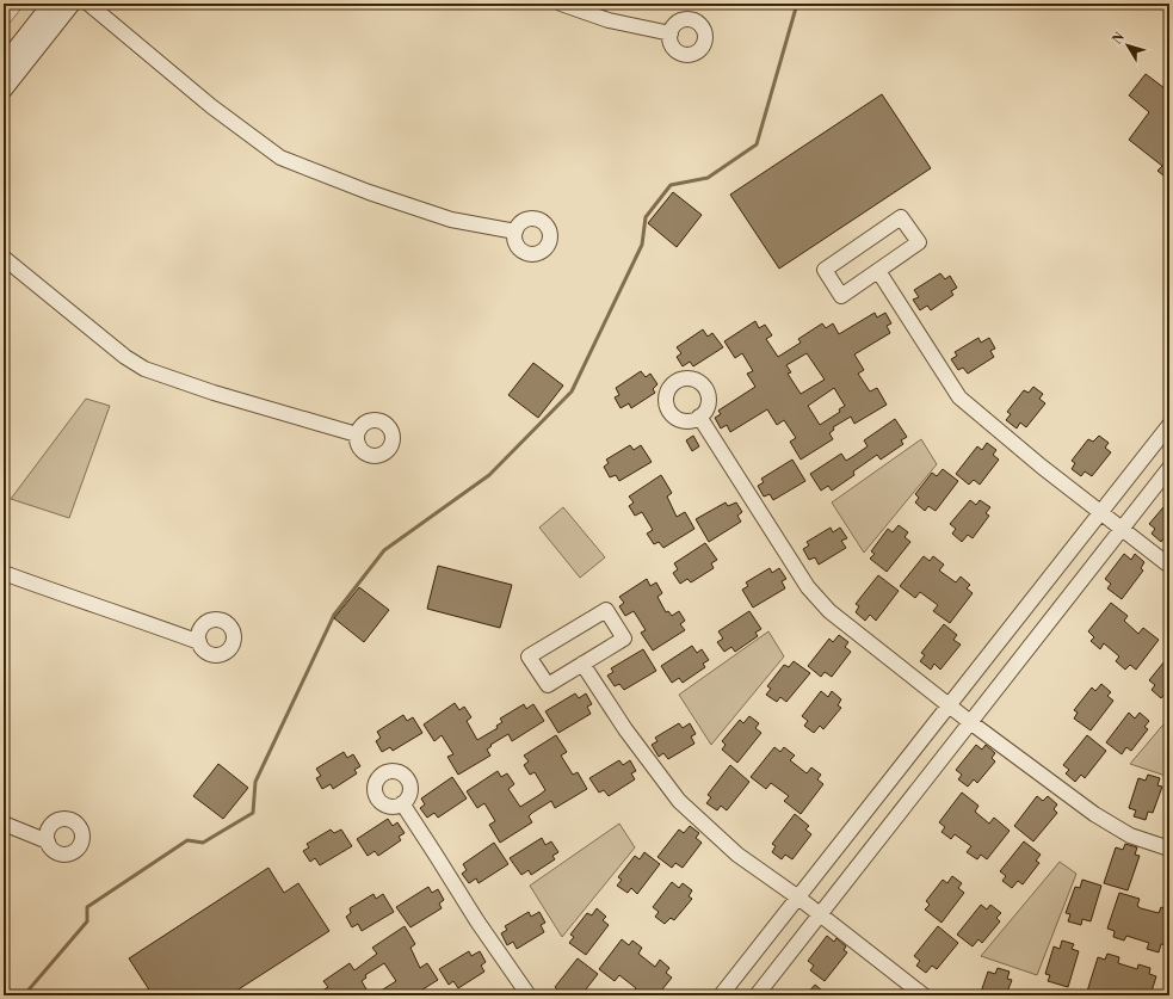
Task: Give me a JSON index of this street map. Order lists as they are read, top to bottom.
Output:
{
  "north": "top left"
}
